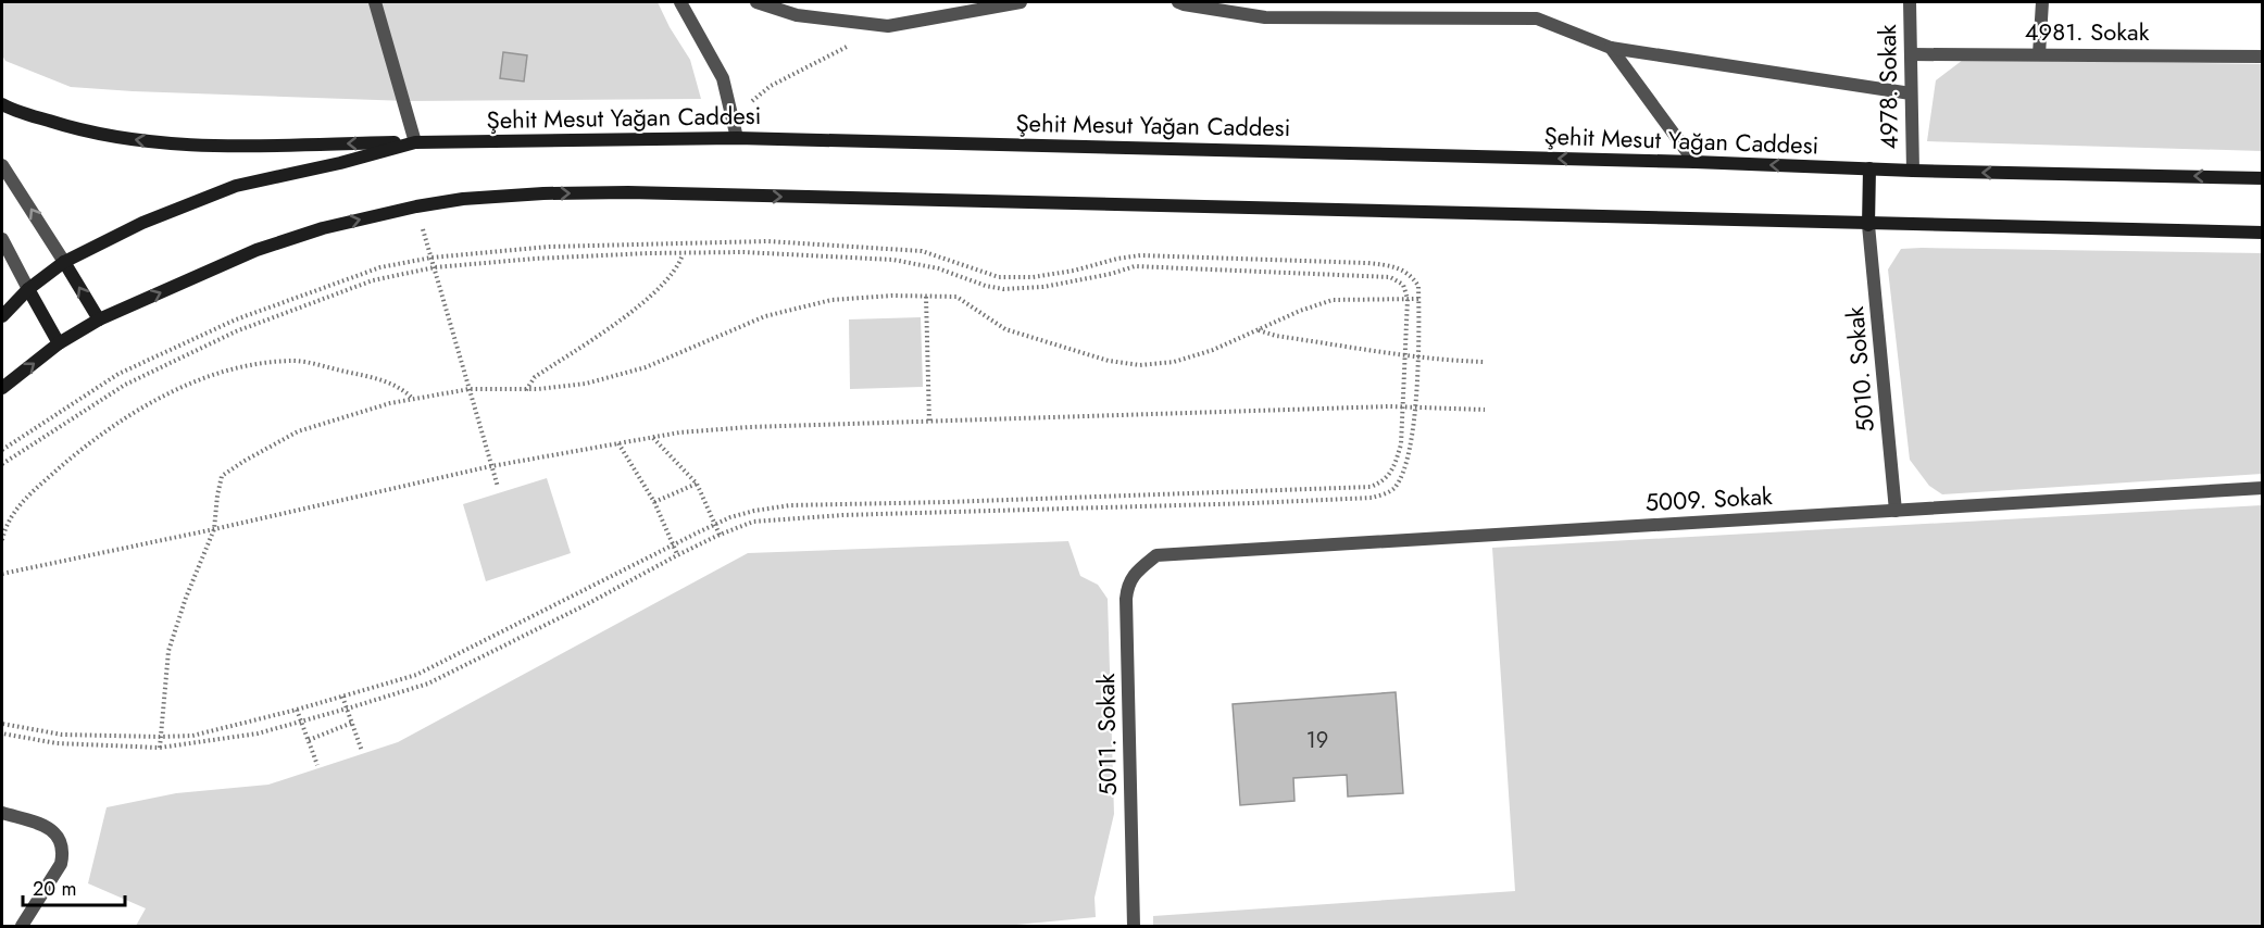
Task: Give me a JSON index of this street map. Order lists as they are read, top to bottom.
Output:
{
  "streets": {
    "main road": ["Şehit Mesut Yağan Caddesi"],
    "street": [
      "4981. Sokak",
      "4978. Sokak",
      "5010. Sokak",
      "5009. Sokak",
      "5011. Sokak"
    ]
  },
  "crossings": [
    ["4981. Sokak", "4978. Sokak"],
    ["4978. Sokak", "Şehit Mesut Yağan Caddesi"],
    ["5010. Sokak", "5009. Sokak"],
    ["5009. Sokak", "5011. Sokak"]
  ],
  "house_numbers": ["19"],
  "scale_bar": "20 m"
}
